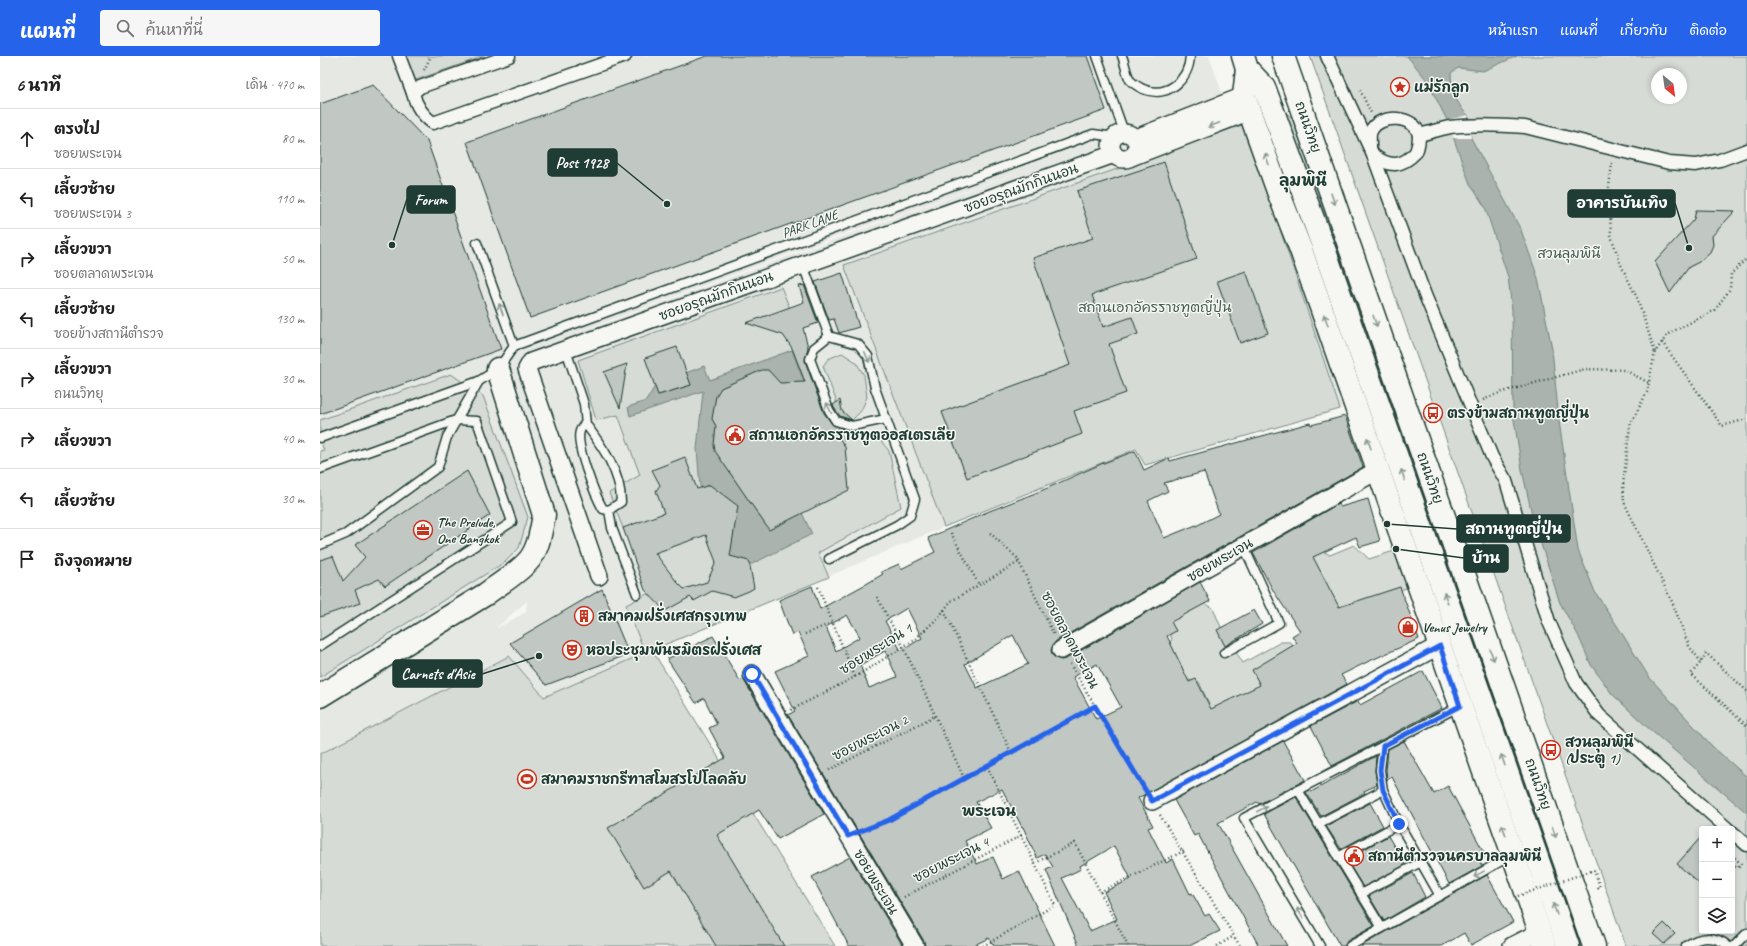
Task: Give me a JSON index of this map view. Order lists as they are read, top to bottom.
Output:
{
  "streets": {
    "main road": ["ถนนวิทยุ"],
    "street": ["ซอยอรุณมักกินนอน", "ซอยพระเจน"],
    "lane": ["PARK LANE"],
    "path": [
      "ซอยตลาดพระเจน",
      "ซอยพระเจน 1",
      "ซอยพระเจน 2",
      "ซอยพระเจน 4"
    ]
  },
  "crossings": [
    ["ถนนวิทยุ", "ซอยพระเจน"],
    ["ซอยอรุณมักกินนอน", "PARK LANE"],
    ["ซอยพระเจน", "ซอยตลาดพระเจน"],
    ["ซอยพระเจน", "ซอยพระเจน 1"],
    ["ซอยพระเจน", "ซอยพระเจน 2"],
    ["ซอยพระเจน", "ซอยพระเจน 4"],
    ["ซอยตลาดพระเจน", "ซอยพระเจน 1"]
  ],
  "districts": ["ลุมพินี", "พระเจน"],
  "parks": ["สวนลุมพินี", "สถานเอกอัครราชทูตญี่ปุ่น"],
  "places": {
    "place": ["แม่รักลูก"],
    "other": [
      "Post 1928",
      "Forum",
      "อาคารบันเทิง",
      "สถานทูตญี่ปุ่น",
      "บ้าน",
      "Carnets d'Asie"
    ],
    "bus stop": ["ตรงข้ามสถานทูตญี่ปุ่น", "สวนลุมพินี (ประตู 1)"],
    "public building": ["สถานเอกอัครราชทูตออสเตรเลีย", "สถานีตำรวจนครบาลลุมพินี"],
    "office": ["The Prelude, One Bangkok"],
    "building": ["สมาคมฝรั่งเศสกรุงเทพ"],
    "shop": ["Venus Jewelry"],
    "theatre": ["หอประชุมพันธมิตรฝรั่งเศส"],
    "sports": ["สมาคมราชกรีฑาสโมสรโปโลคลับ"]
  },
  "north": "bottom right",
  "page": {
    "header": "แผนที่",
    "search": "ค้นหาที่นี่",
    "nav": [
      "หน้าแรก",
      "แผนที่",
      "เกี่ยวกับ",
      "ติดต่อ"
    ],
    "heading": ["6 นาที", "เดิน · 470 m"],
    "list": [
      ["ตรงไป", "ซอยพระเจน", "80 m"],
      ["เลี้ยวซ้าย", "ซอยพระเจน 3", "110 m"],
      ["เลี้ยวขวา", "ซอยตลาดพระเจน", "50 m"],
      ["เลี้ยวซ้าย", "ซอยข้างสถานีตำรวจ", "130 m"],
      ["เลี้ยวขวา", "ถนนวิทยุ", "30 m"],
      ["เลี้ยวขวา", "40 m"],
      ["เลี้ยวซ้าย", "30 m"],
      "ถึงจุดหมาย"
    ],
    "map_buttons": ["+", "−"]
  }
}
